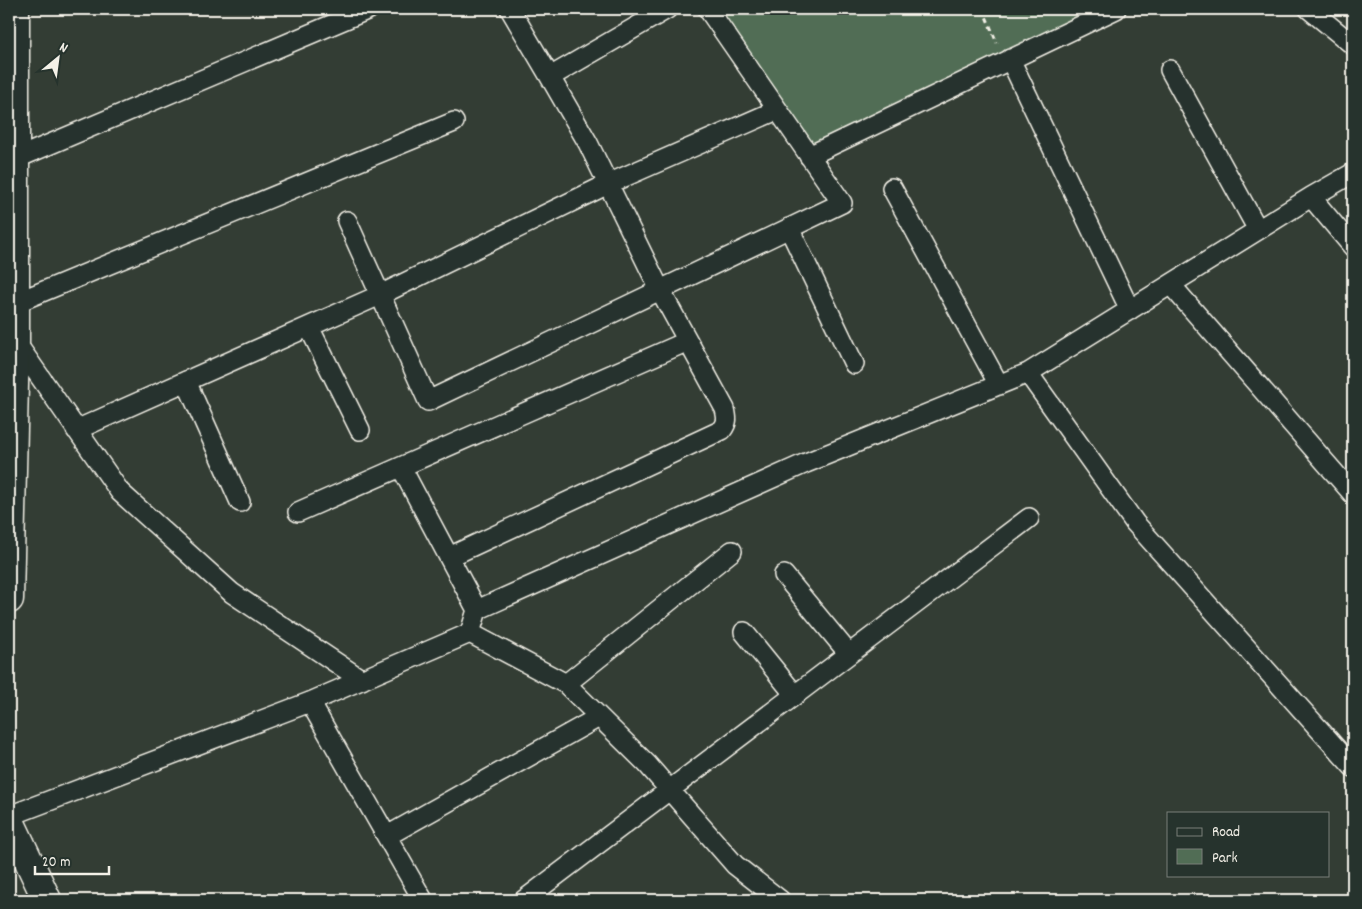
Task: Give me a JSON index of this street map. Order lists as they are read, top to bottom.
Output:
{
  "legend": ["Road", "Park"],
  "scale_bar": "20 m",
  "north": "top right"
}
